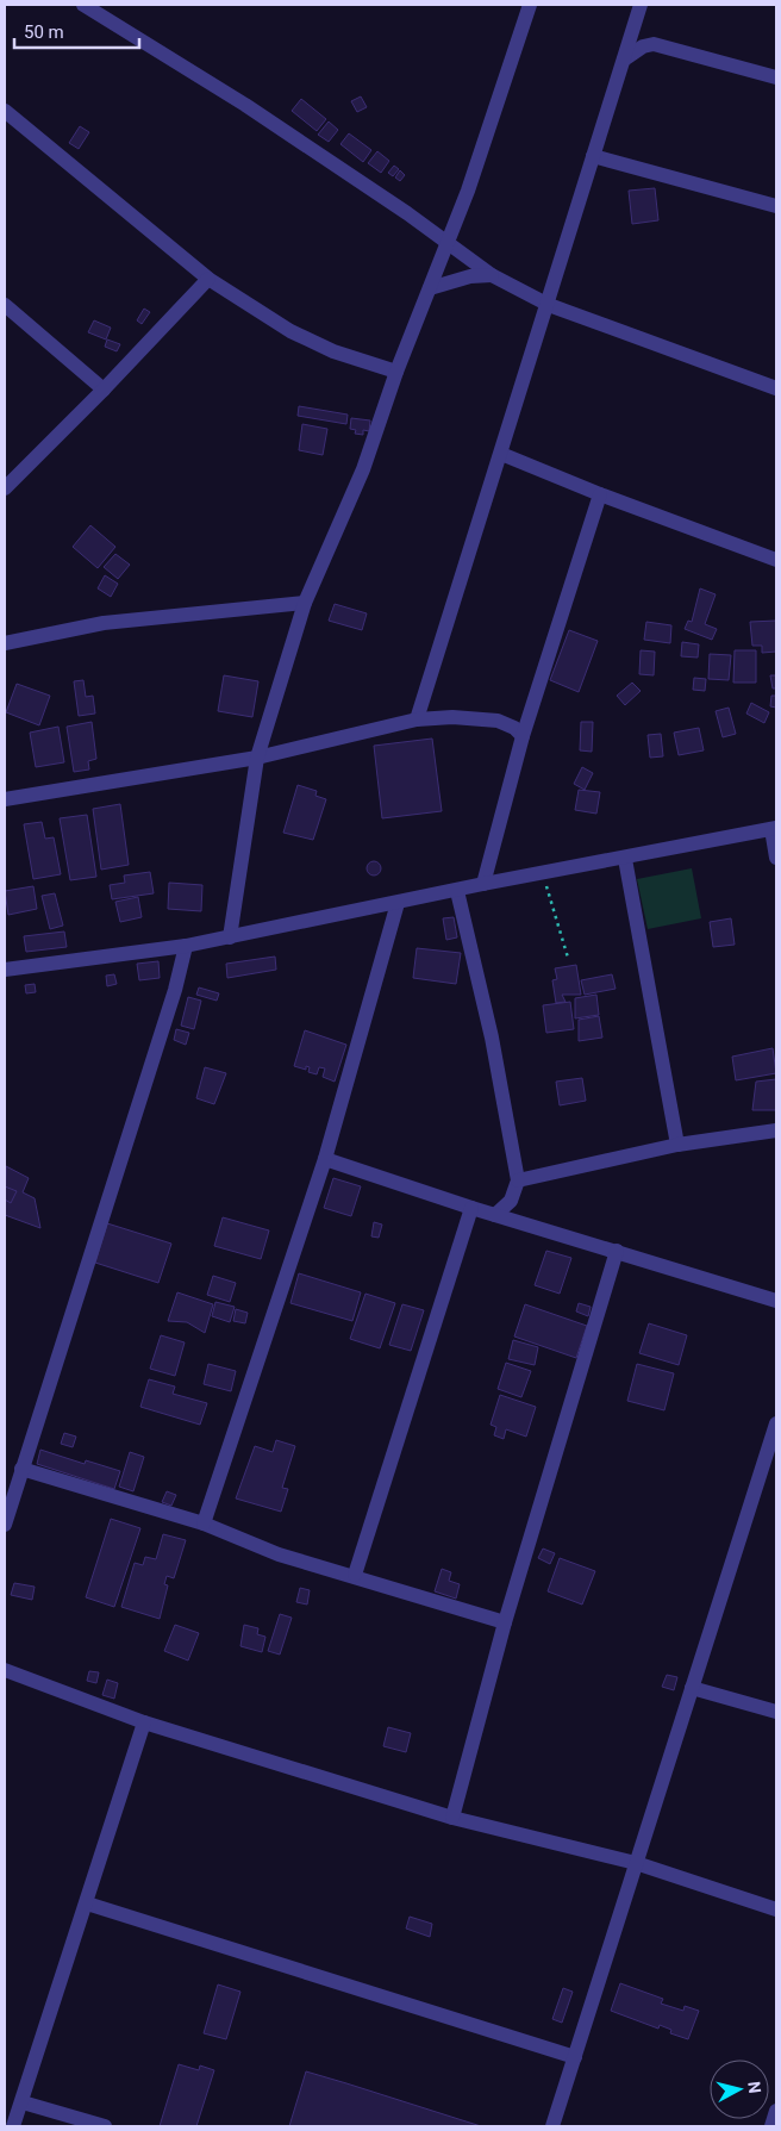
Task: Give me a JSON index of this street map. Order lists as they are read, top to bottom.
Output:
{
  "scale_bar": "50 m",
  "north": "right"
}
